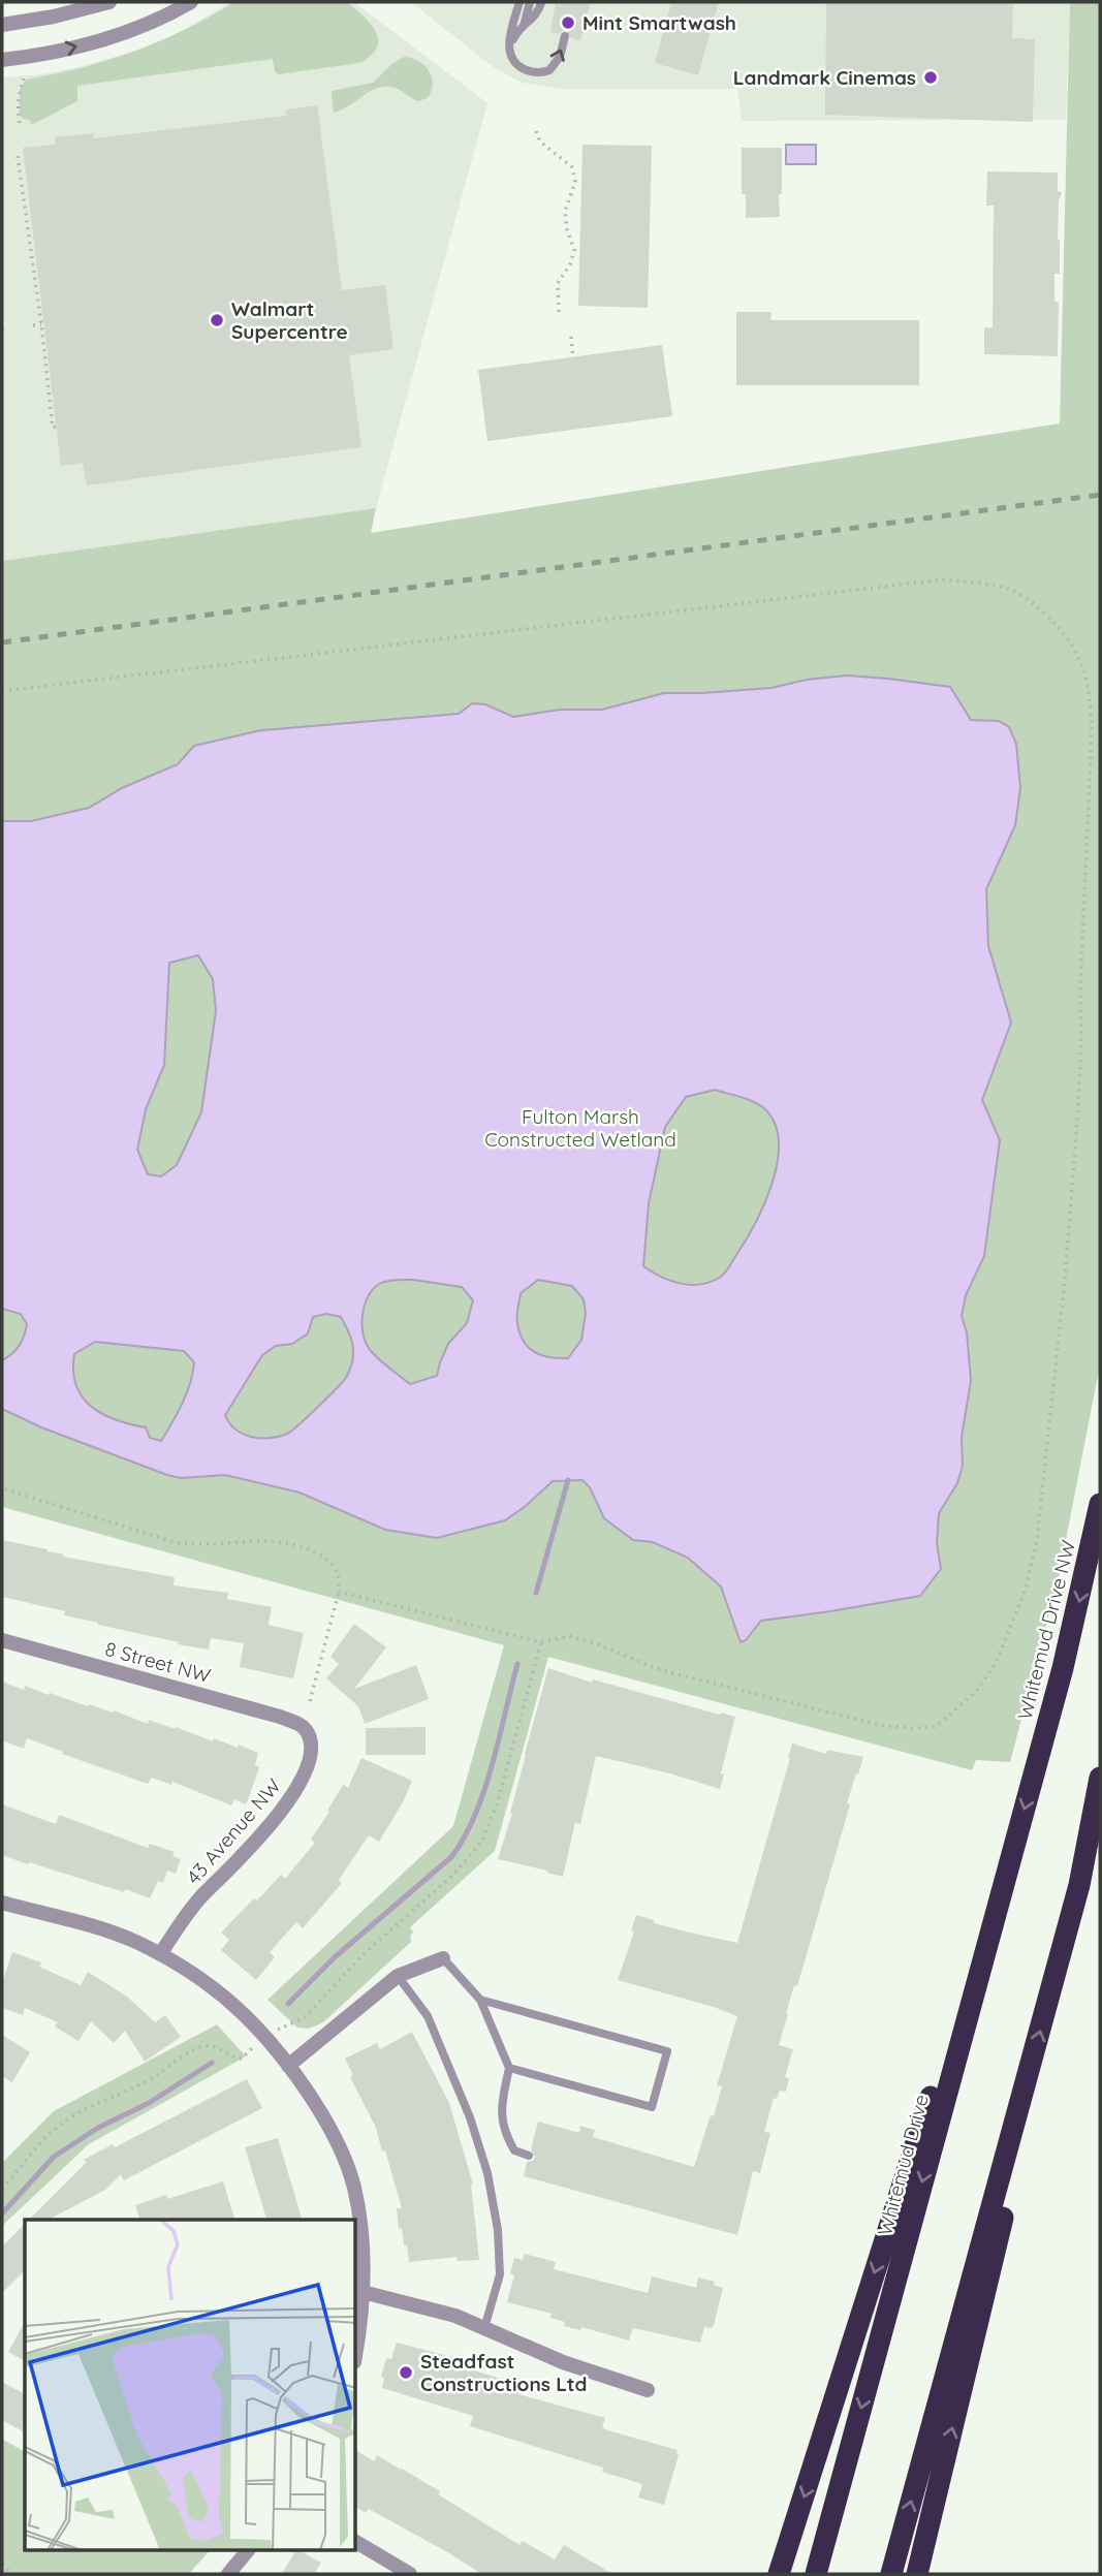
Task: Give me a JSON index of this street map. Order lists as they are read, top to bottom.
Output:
{
  "streets": {
    "highway": ["Whitemud Drive NW", "Whitemud Drive"],
    "street": ["8 Street NW", "43 Avenue NW"]
  },
  "crossings": [
    ["Whitemud Drive NW", "Whitemud Drive"],
    ["8 Street NW", "43 Avenue NW"]
  ],
  "one_way": ["Whitemud Drive NW"],
  "parks": ["Fulton Marsh Constructed Wetland"],
  "places": [
    "Mint Smartwash",
    "Landmark Cinemas",
    "Walmart Supercentre",
    "Steadfast Constructions Ltd"
  ]
}
